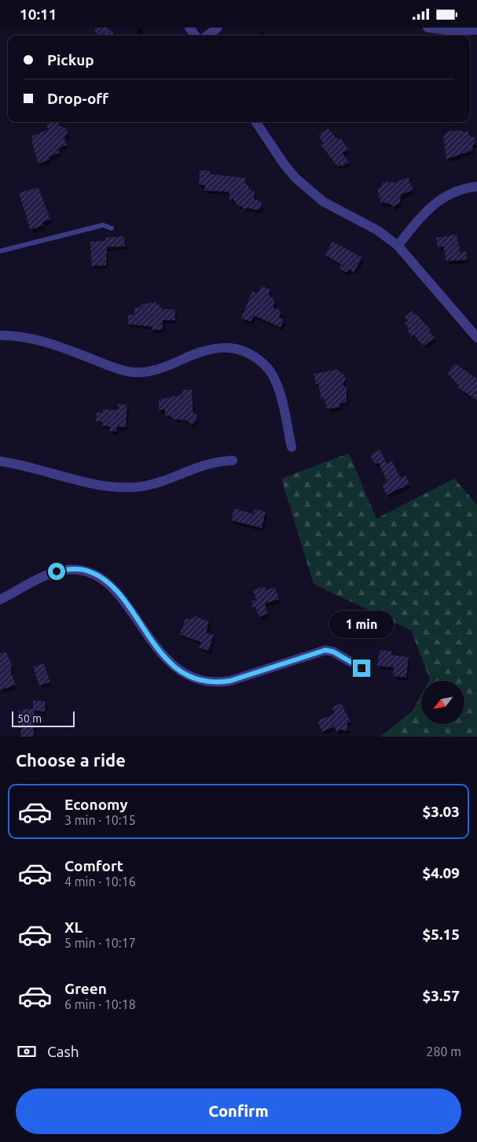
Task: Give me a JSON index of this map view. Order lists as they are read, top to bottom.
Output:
{
  "scale_bar": "50 m",
  "north": "bottom left",
  "page": {
    "status": "10:11",
    "banner": ["Pickup", "Drop-off"],
    "bubble": "1 min",
    "scale": "50 m",
    "heading": "Choose a ride",
    "list": [
      {
        "name": "Economy",
        "note": "3 min · 10:15",
        "value": "$3.03"
      },
      {
        "name": "Comfort",
        "note": "4 min · 10:16",
        "value": "$4.09"
      },
      {
        "name": "XL",
        "note": "5 min · 10:17",
        "value": "$5.15"
      },
      {
        "name": "Green",
        "note": "6 min · 10:18",
        "value": "$3.57"
      }
    ],
    "pay": ["Cash", "280 m"],
    "buttons": "Confirm"
  }
}
